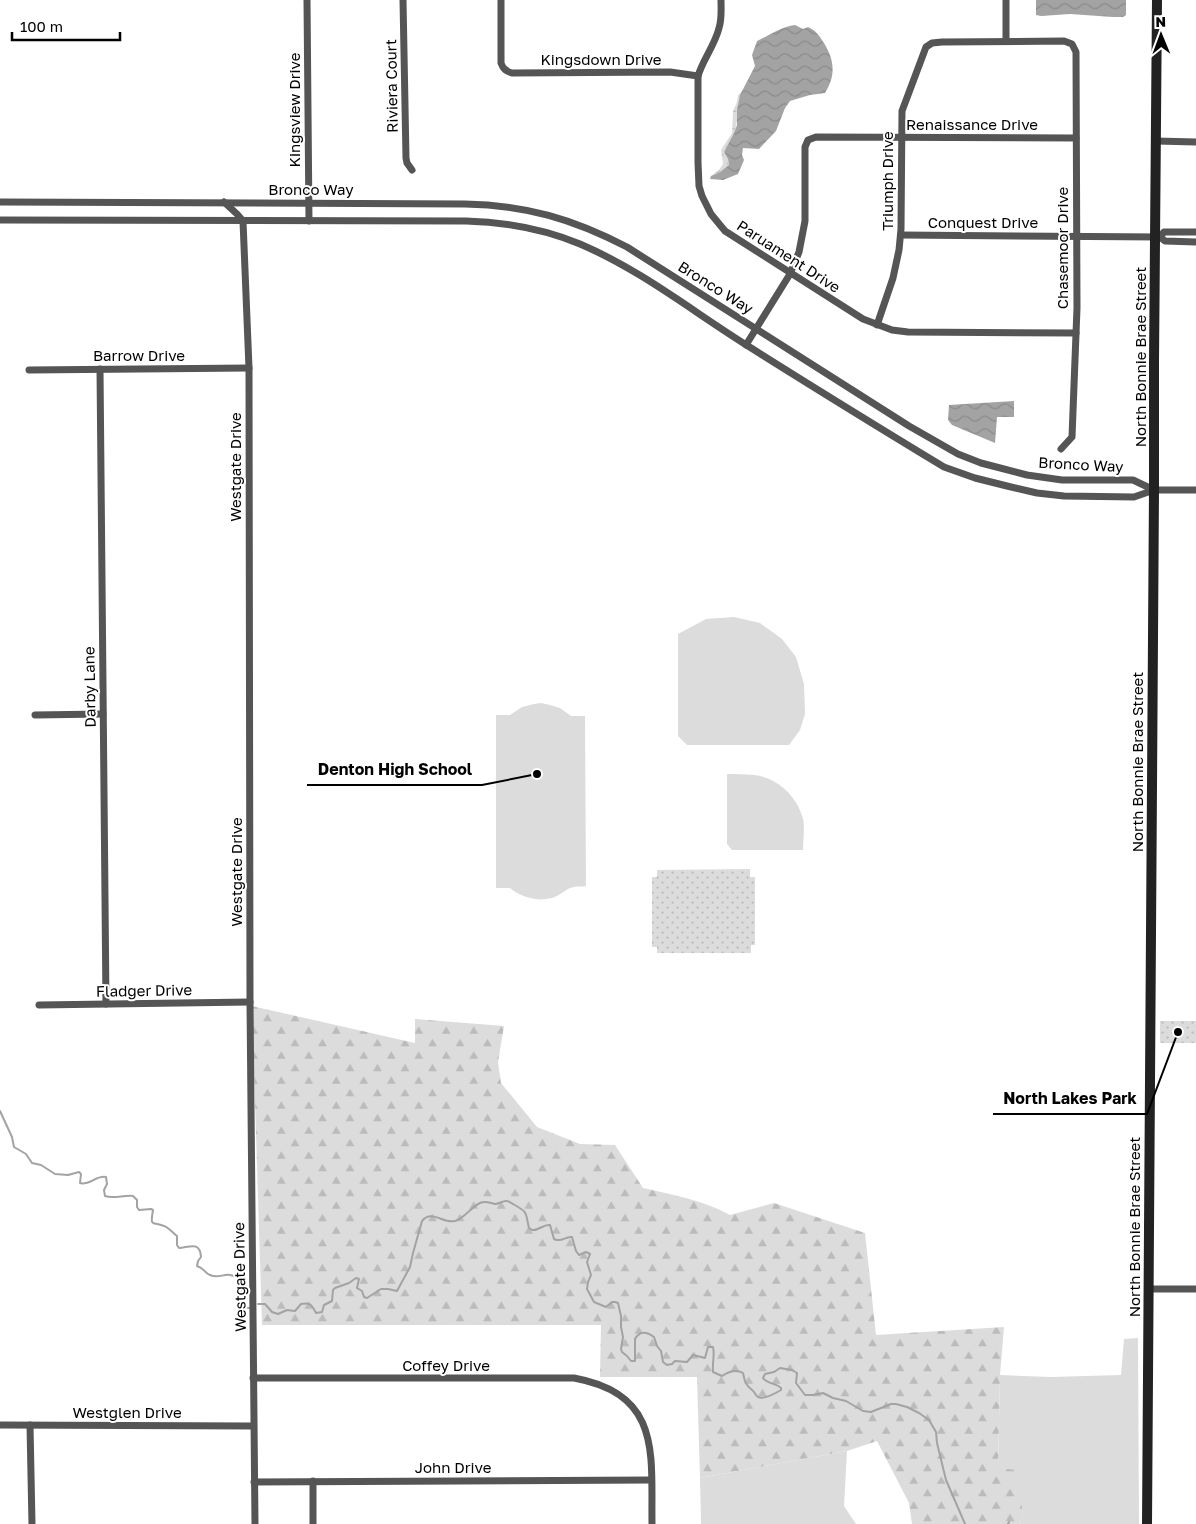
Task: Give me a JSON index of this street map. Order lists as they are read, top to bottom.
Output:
{
  "streets": {
    "main road": ["North Bonnie Brae Street"],
    "street": [
      "Kingsdown Drive",
      "Riviera Court",
      "Kingsview Drive",
      "Renaissance Drive",
      "Triumph Drive",
      "Bronco Way",
      "Conquest Drive",
      "Chasemoor Drive",
      "Paruament Drive",
      "Barrow Drive",
      "Westgate Drive",
      "Darby Lane",
      "Fladger Drive",
      "Coffey Drive",
      "Westglen Drive",
      "John Drive"
    ]
  },
  "crossings": [
    ["Kingsdown Drive", "Paruament Drive"],
    ["Kingsview Drive", "Bronco Way"],
    ["Renaissance Drive", "Triumph Drive"],
    ["Renaissance Drive", "Chasemoor Drive"],
    ["Renaissance Drive", "Paruament Drive"],
    ["Triumph Drive", "Conquest Drive"],
    ["Triumph Drive", "Chasemoor Drive"],
    ["Triumph Drive", "Paruament Drive"],
    ["Bronco Way", "North Bonnie Brae Street"],
    ["Bronco Way", "Westgate Drive"],
    ["Conquest Drive", "Chasemoor Drive"],
    ["Conquest Drive", "North Bonnie Brae Street"],
    ["Chasemoor Drive", "Paruament Drive"],
    ["Barrow Drive", "Westgate Drive"],
    ["Barrow Drive", "Darby Lane"],
    ["Westgate Drive", "Fladger Drive"],
    ["Westgate Drive", "Coffey Drive"],
    ["Westgate Drive", "Westglen Drive"],
    ["Westgate Drive", "John Drive"],
    ["Darby Lane", "Fladger Drive"],
    ["Coffey Drive", "John Drive"]
  ],
  "places": ["Denton High School", "North Lakes Park"],
  "scale_bar": "100 m",
  "north": "top"
}
